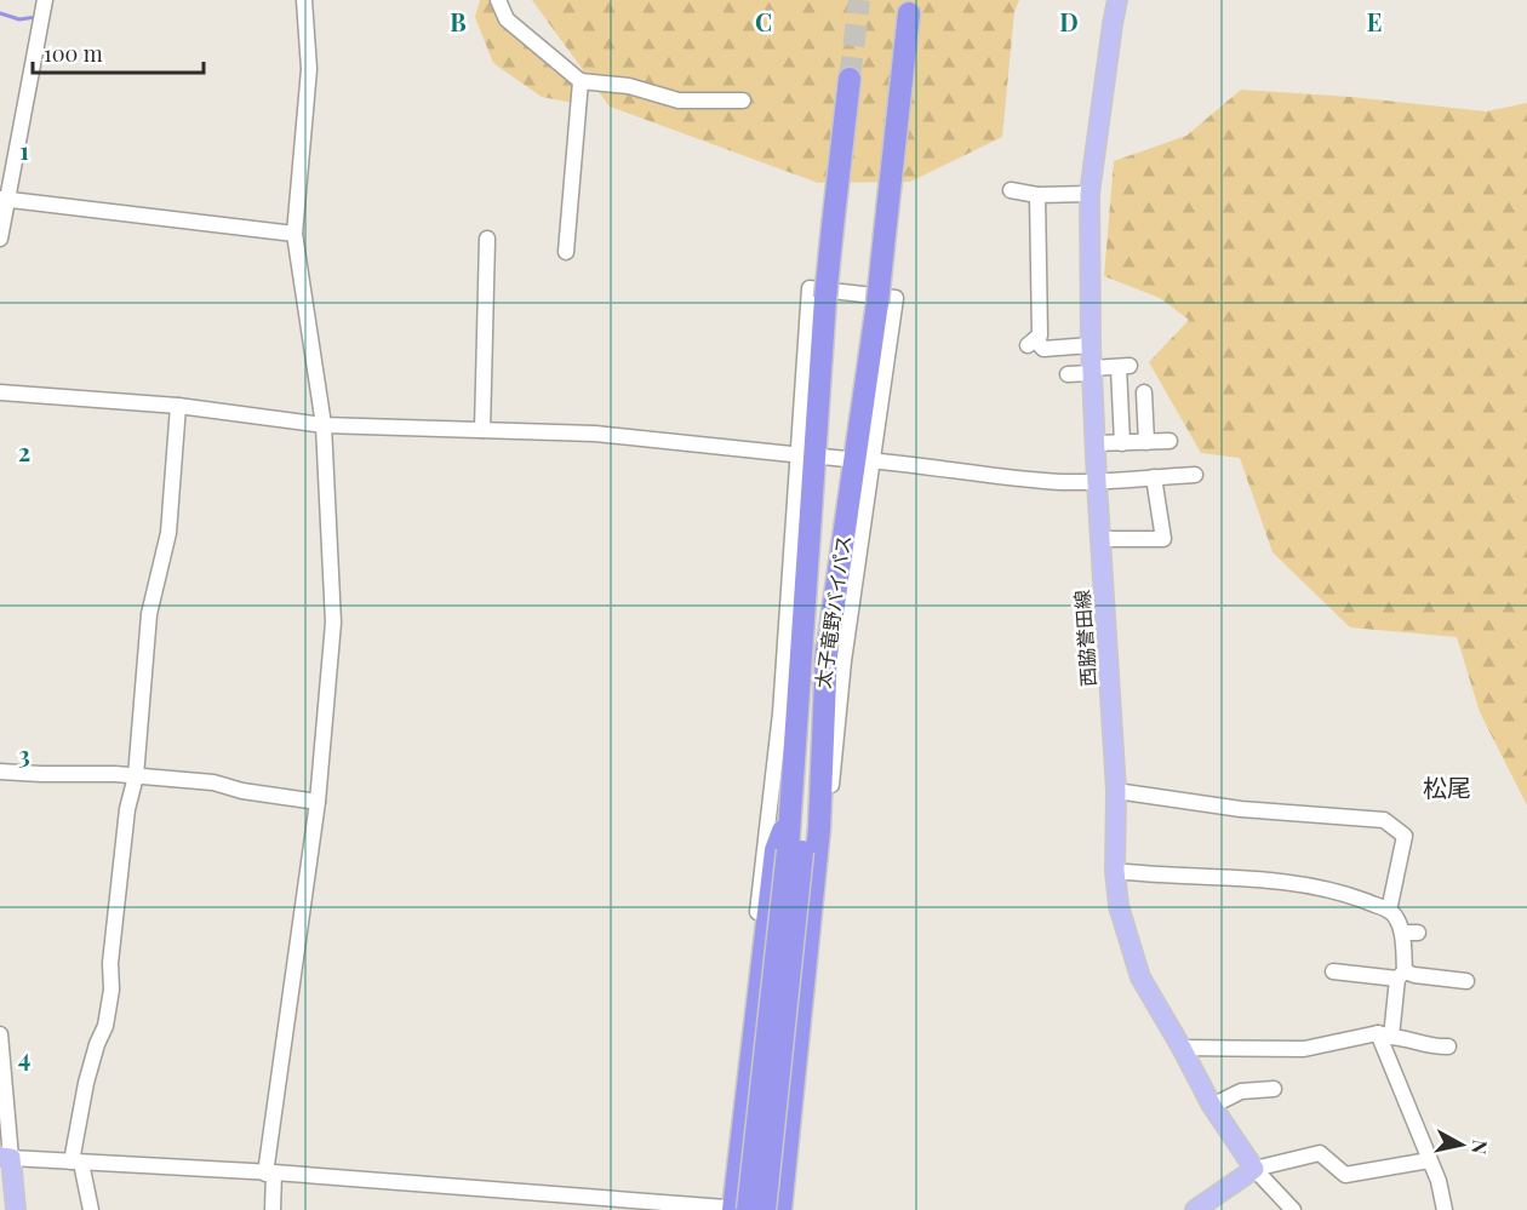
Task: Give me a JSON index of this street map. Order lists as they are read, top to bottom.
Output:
{
  "streets": {
    "highway": ["太子竜野バイパス"],
    "main road": ["西脇誉田線"]
  },
  "districts": ["松尾"],
  "scale_bar": "100 m",
  "north": "right",
  "grid": {
    "columns": [
      "B",
      "C",
      "D",
      "E"
    ],
    "rows": [
      "1",
      "2",
      "3",
      "4"
    ]
  }
}
